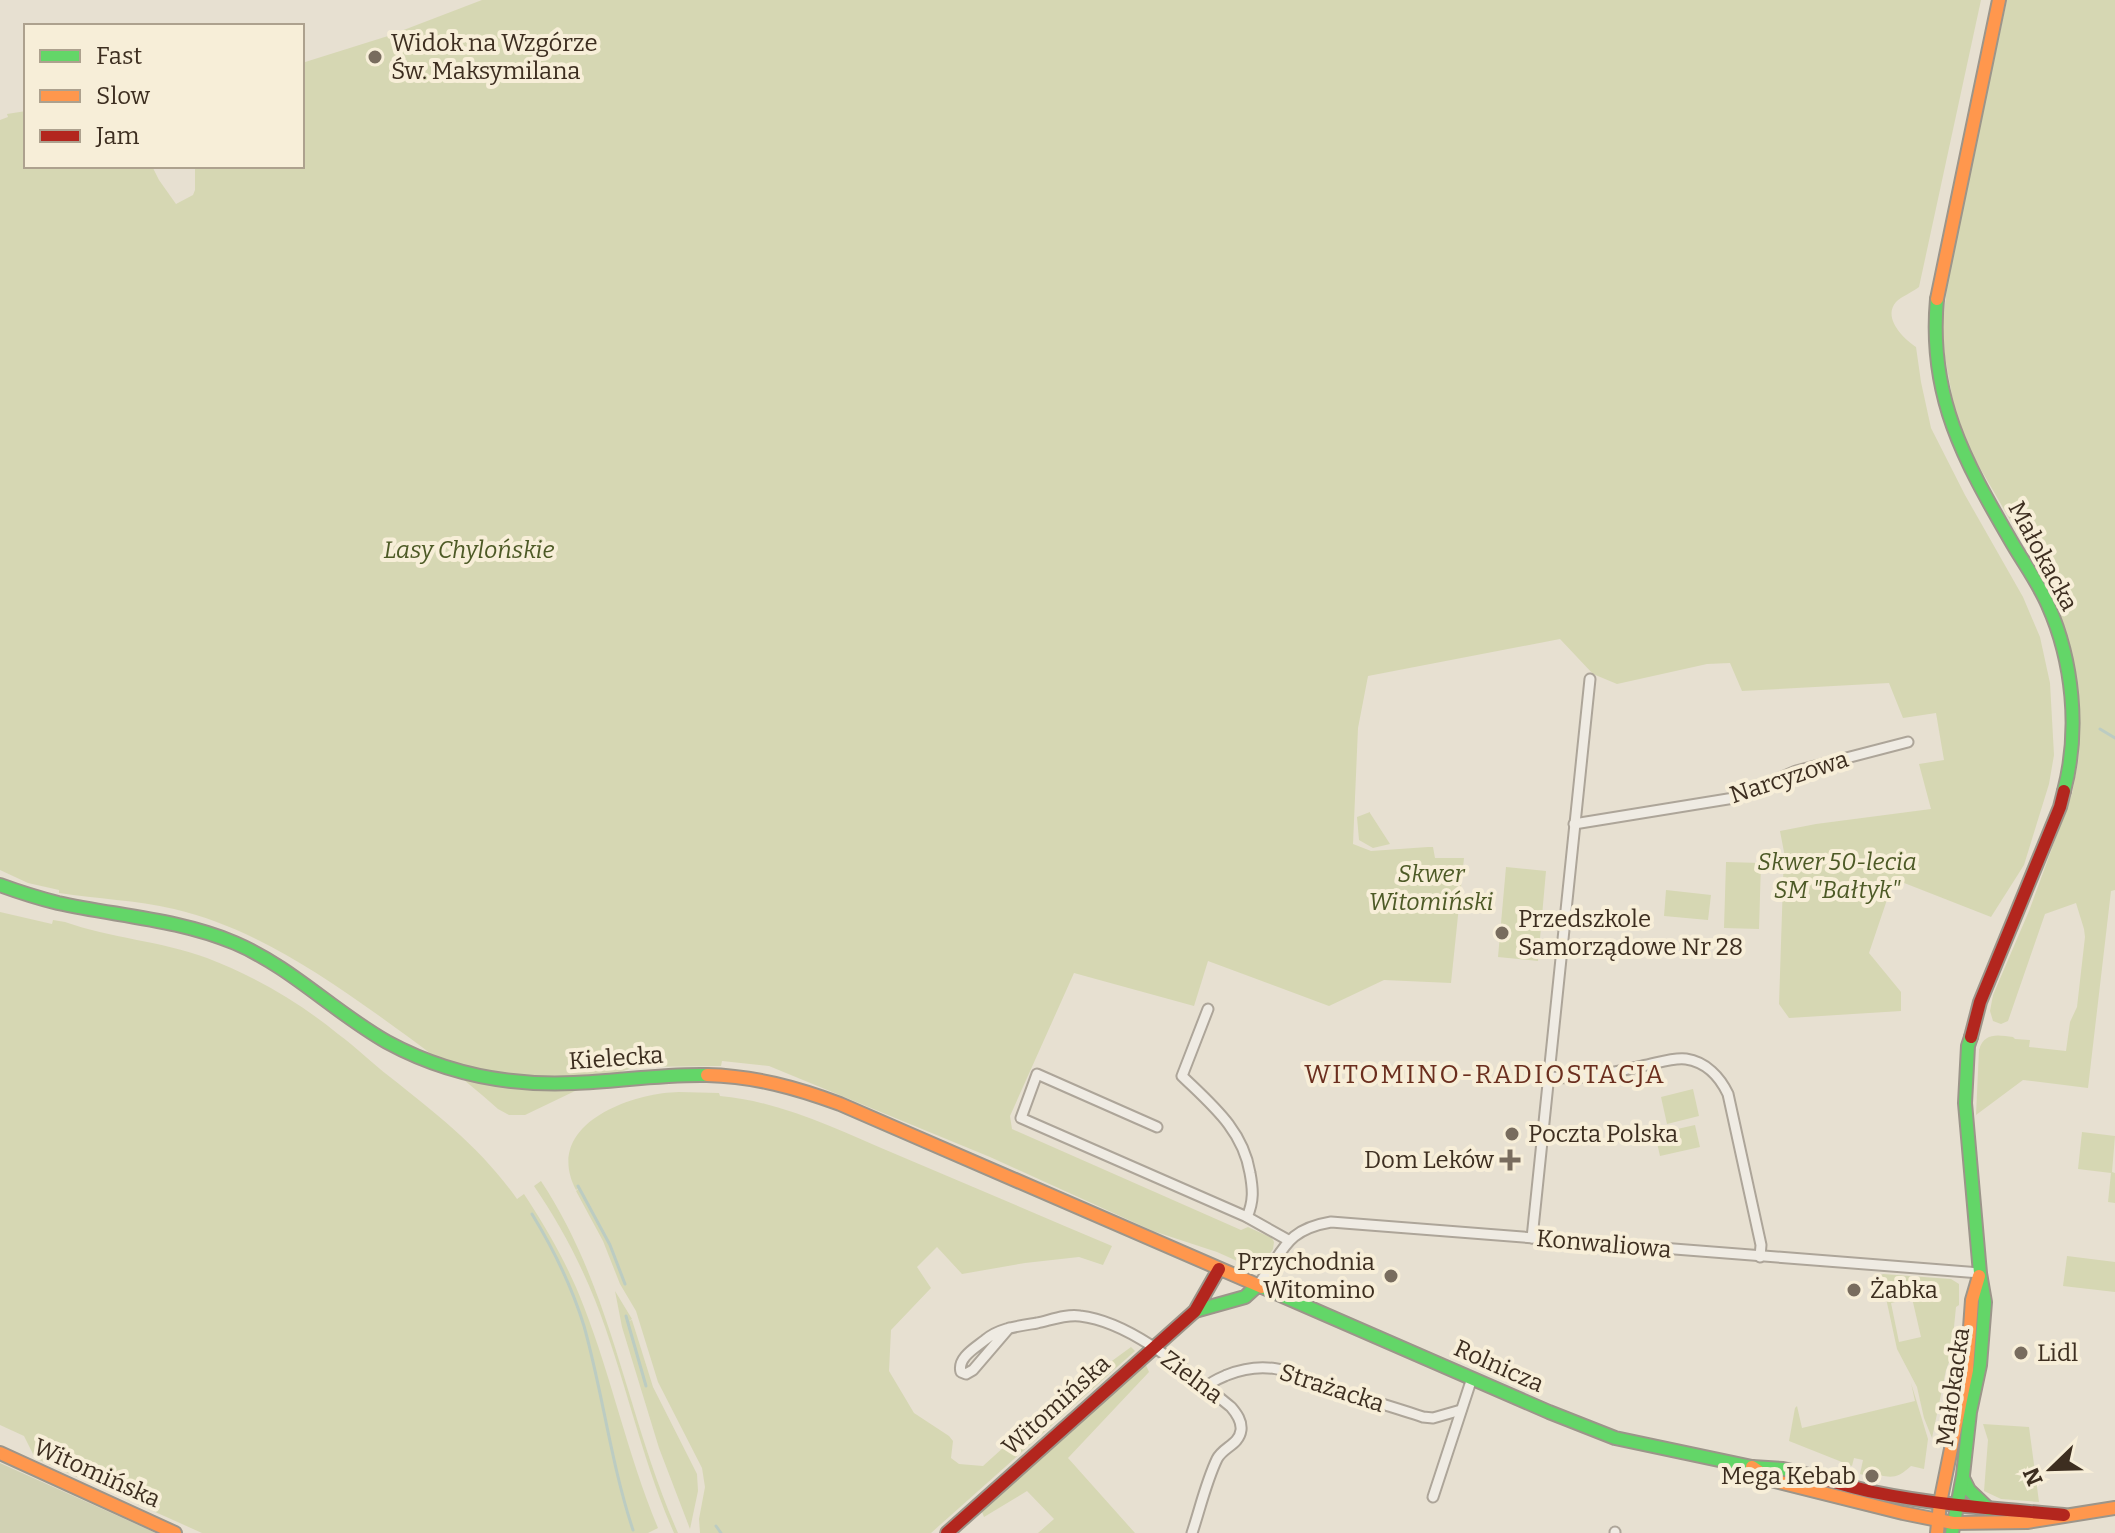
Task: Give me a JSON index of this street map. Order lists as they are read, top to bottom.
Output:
{
  "streets": {
    "main road": [
      "Małokacka",
      "Kielecka",
      "Rolnicza",
      "Witomińska"
    ],
    "street": [
      "Narcyzowa",
      "Konwaliowa",
      "Zielna",
      "Strażacka"
    ]
  },
  "crossings": [
    ["Małokacka", "Konwaliowa"],
    ["Małokacka", "Rolnicza"],
    ["Kielecka", "Rolnicza"],
    ["Kielecka", "Witomińska"],
    ["Rolnicza", "Witomińska"],
    ["Zielna", "Strażacka"],
    ["Zielna", "Witomińska"]
  ],
  "districts": ["WITOMINO-RADIOSTACJA"],
  "parks": ["Lasy Chylońskie", "Skwer 50-lecia SM \"Bałtyk\"", "Skwer Witomiński"],
  "places": {
    "other": [
      "Widok na Wzgórze Św. Maksymilana",
      "Przedszkole Samorządowe Nr 28",
      "Poczta Polska",
      "Przychodnia Witomino",
      "Żabka",
      "Lidl",
      "Mega Kebab"
    ],
    "health": ["Dom Leków"]
  },
  "legend": ["Fast", "Slow", "Jam"],
  "north": "bottom left"
}
